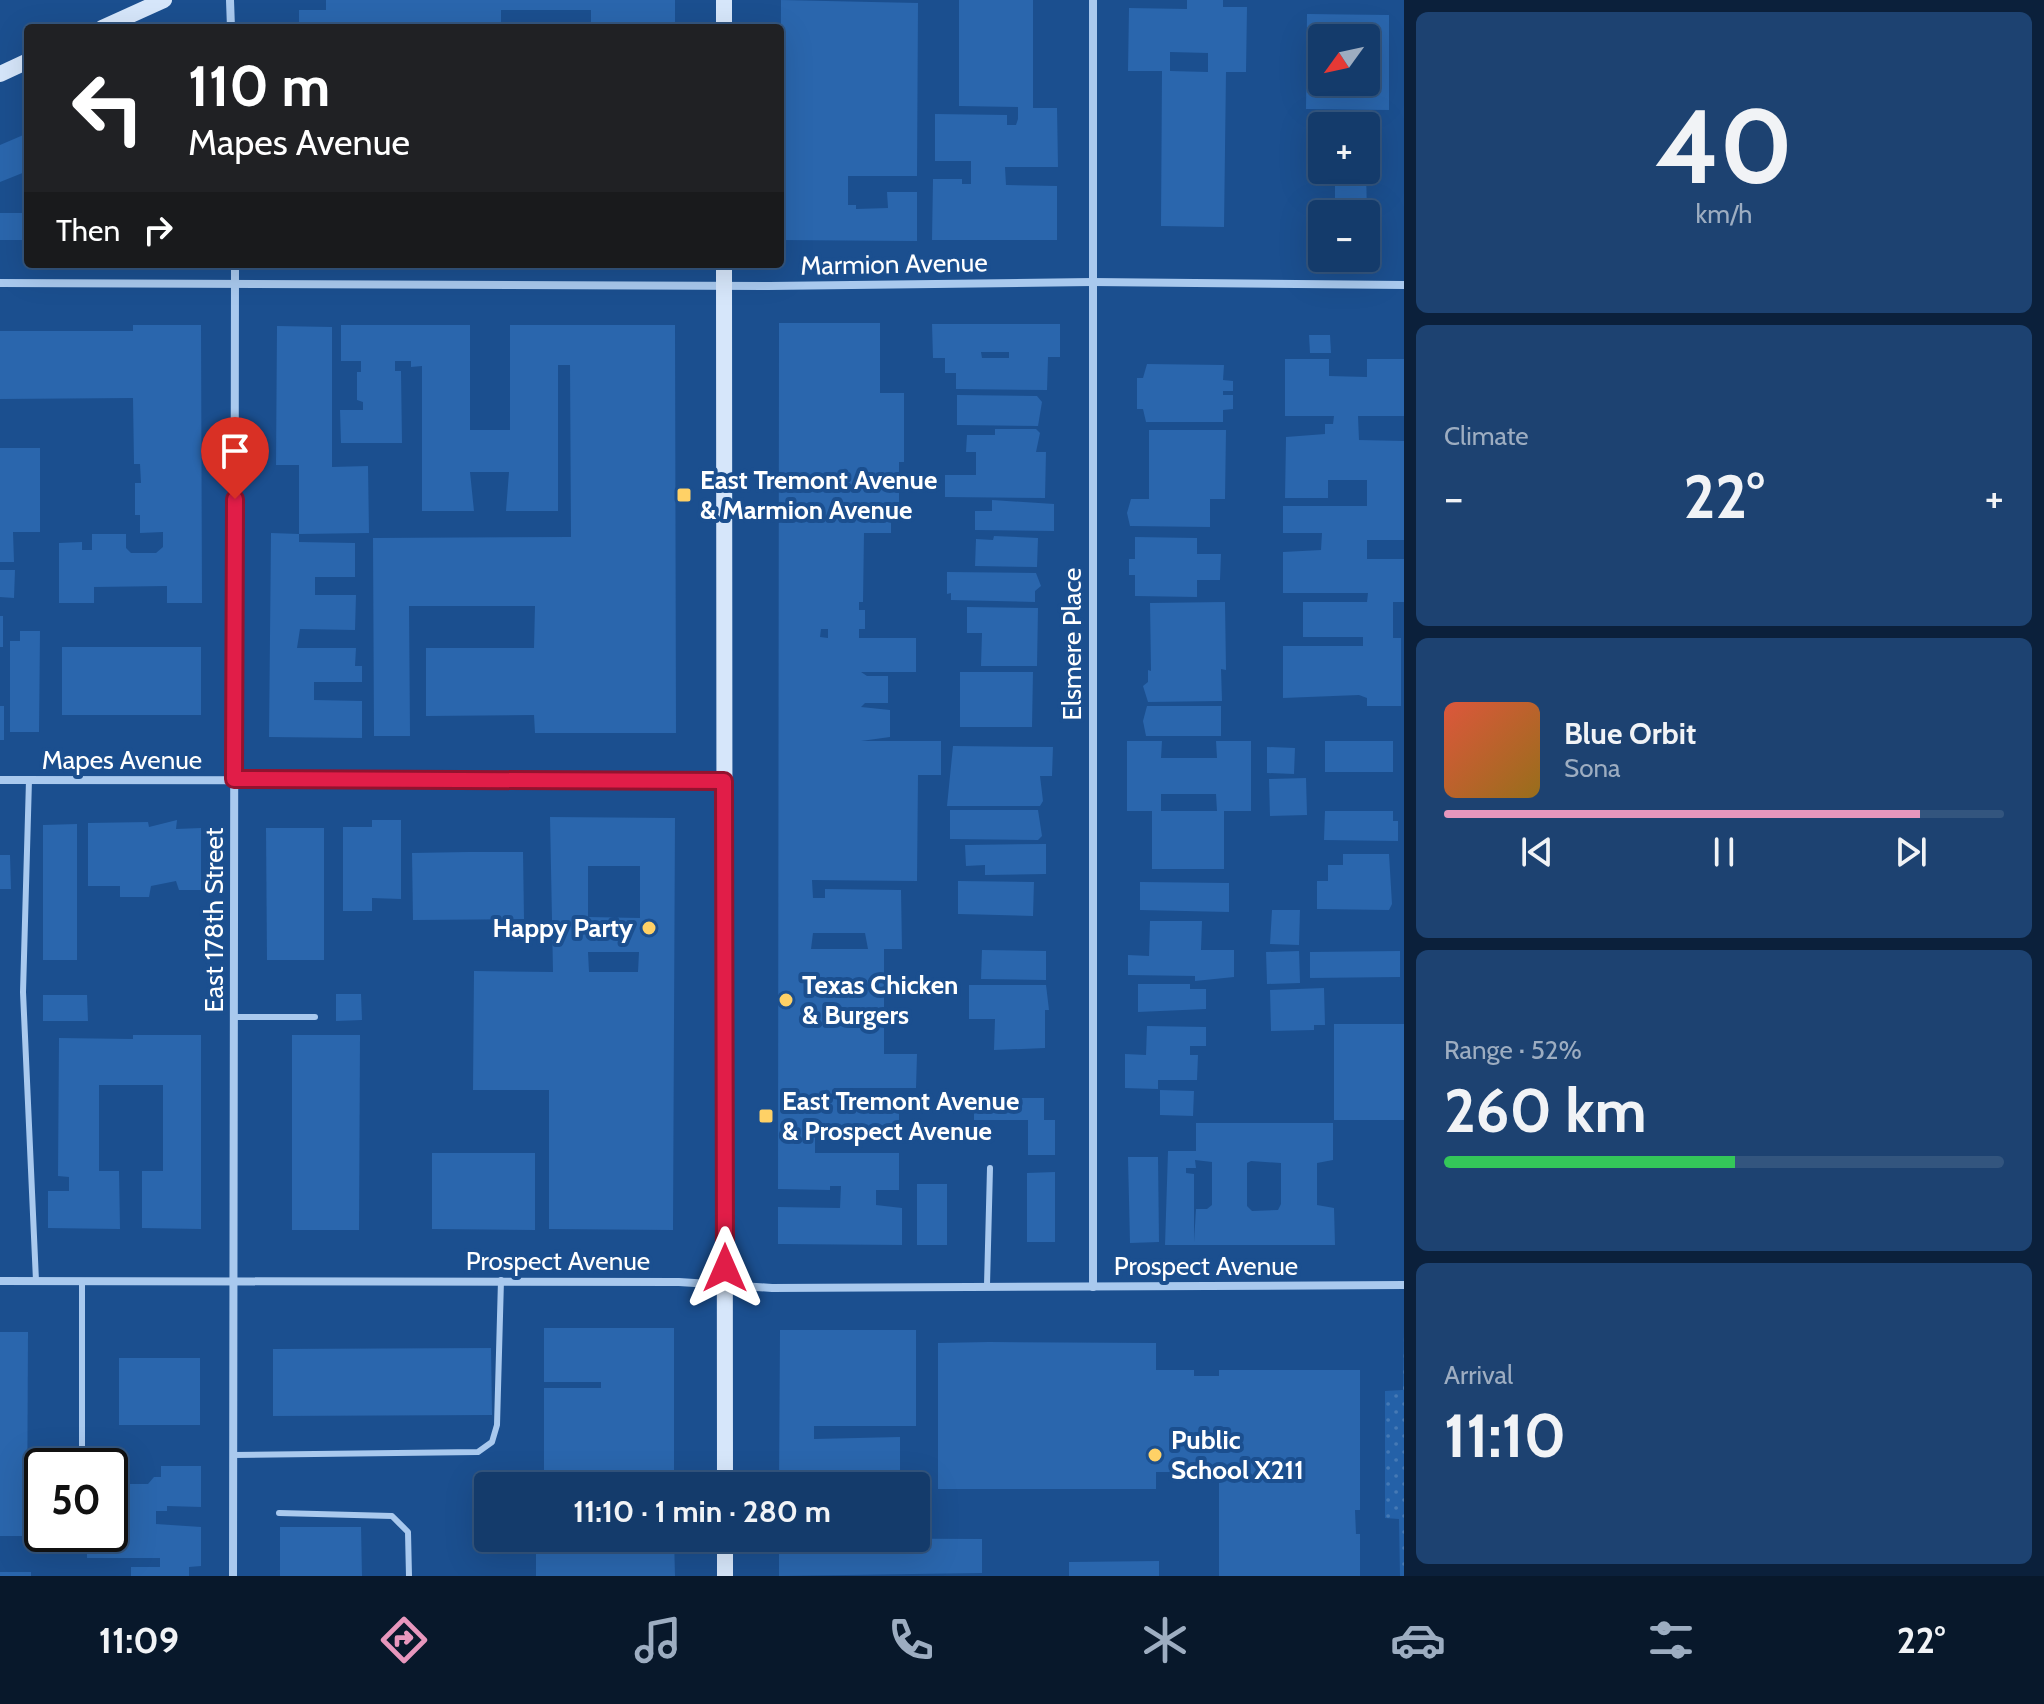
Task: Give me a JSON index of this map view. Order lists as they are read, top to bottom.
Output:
{
  "streets": {
    "street": [
      "Marmion Avenue",
      "Elsmere Place",
      "Mapes Avenue",
      "East 178th Street",
      "Prospect Avenue"
    ]
  },
  "crossings": [
    ["Marmion Avenue", "Elsmere Place"],
    ["Marmion Avenue", "East 178th Street"],
    ["Elsmere Place", "Prospect Avenue"],
    ["Mapes Avenue", "East 178th Street"],
    ["East 178th Street", "Prospect Avenue"]
  ],
  "places": {
    "transit": ["East Tremont Avenue & Marmion Avenue", "East Tremont Avenue & Prospect Avenue"],
    "other": ["Happy Party", "Texas Chicken & Burgers", "Public School X211"]
  },
  "north": "bottom left",
  "page": {
    "tile": [
      ["40", "km/h"],
      "Climate",
      ["Range · 52%", "260 km"],
      ["Arrival", "11:10"]
    ],
    "map_buttons": ["+", "−"],
    "turn": ["110 m", "Mapes Avenue"],
    "then": "Then",
    "heat": ["−", "22°", "+"],
    "song": ["Blue Orbit", "Sona"],
    "limit": "50",
    "trip": "11:10 · 1 min · 280 m",
    "tabs": ["11:09", "22°"]
  }
}
